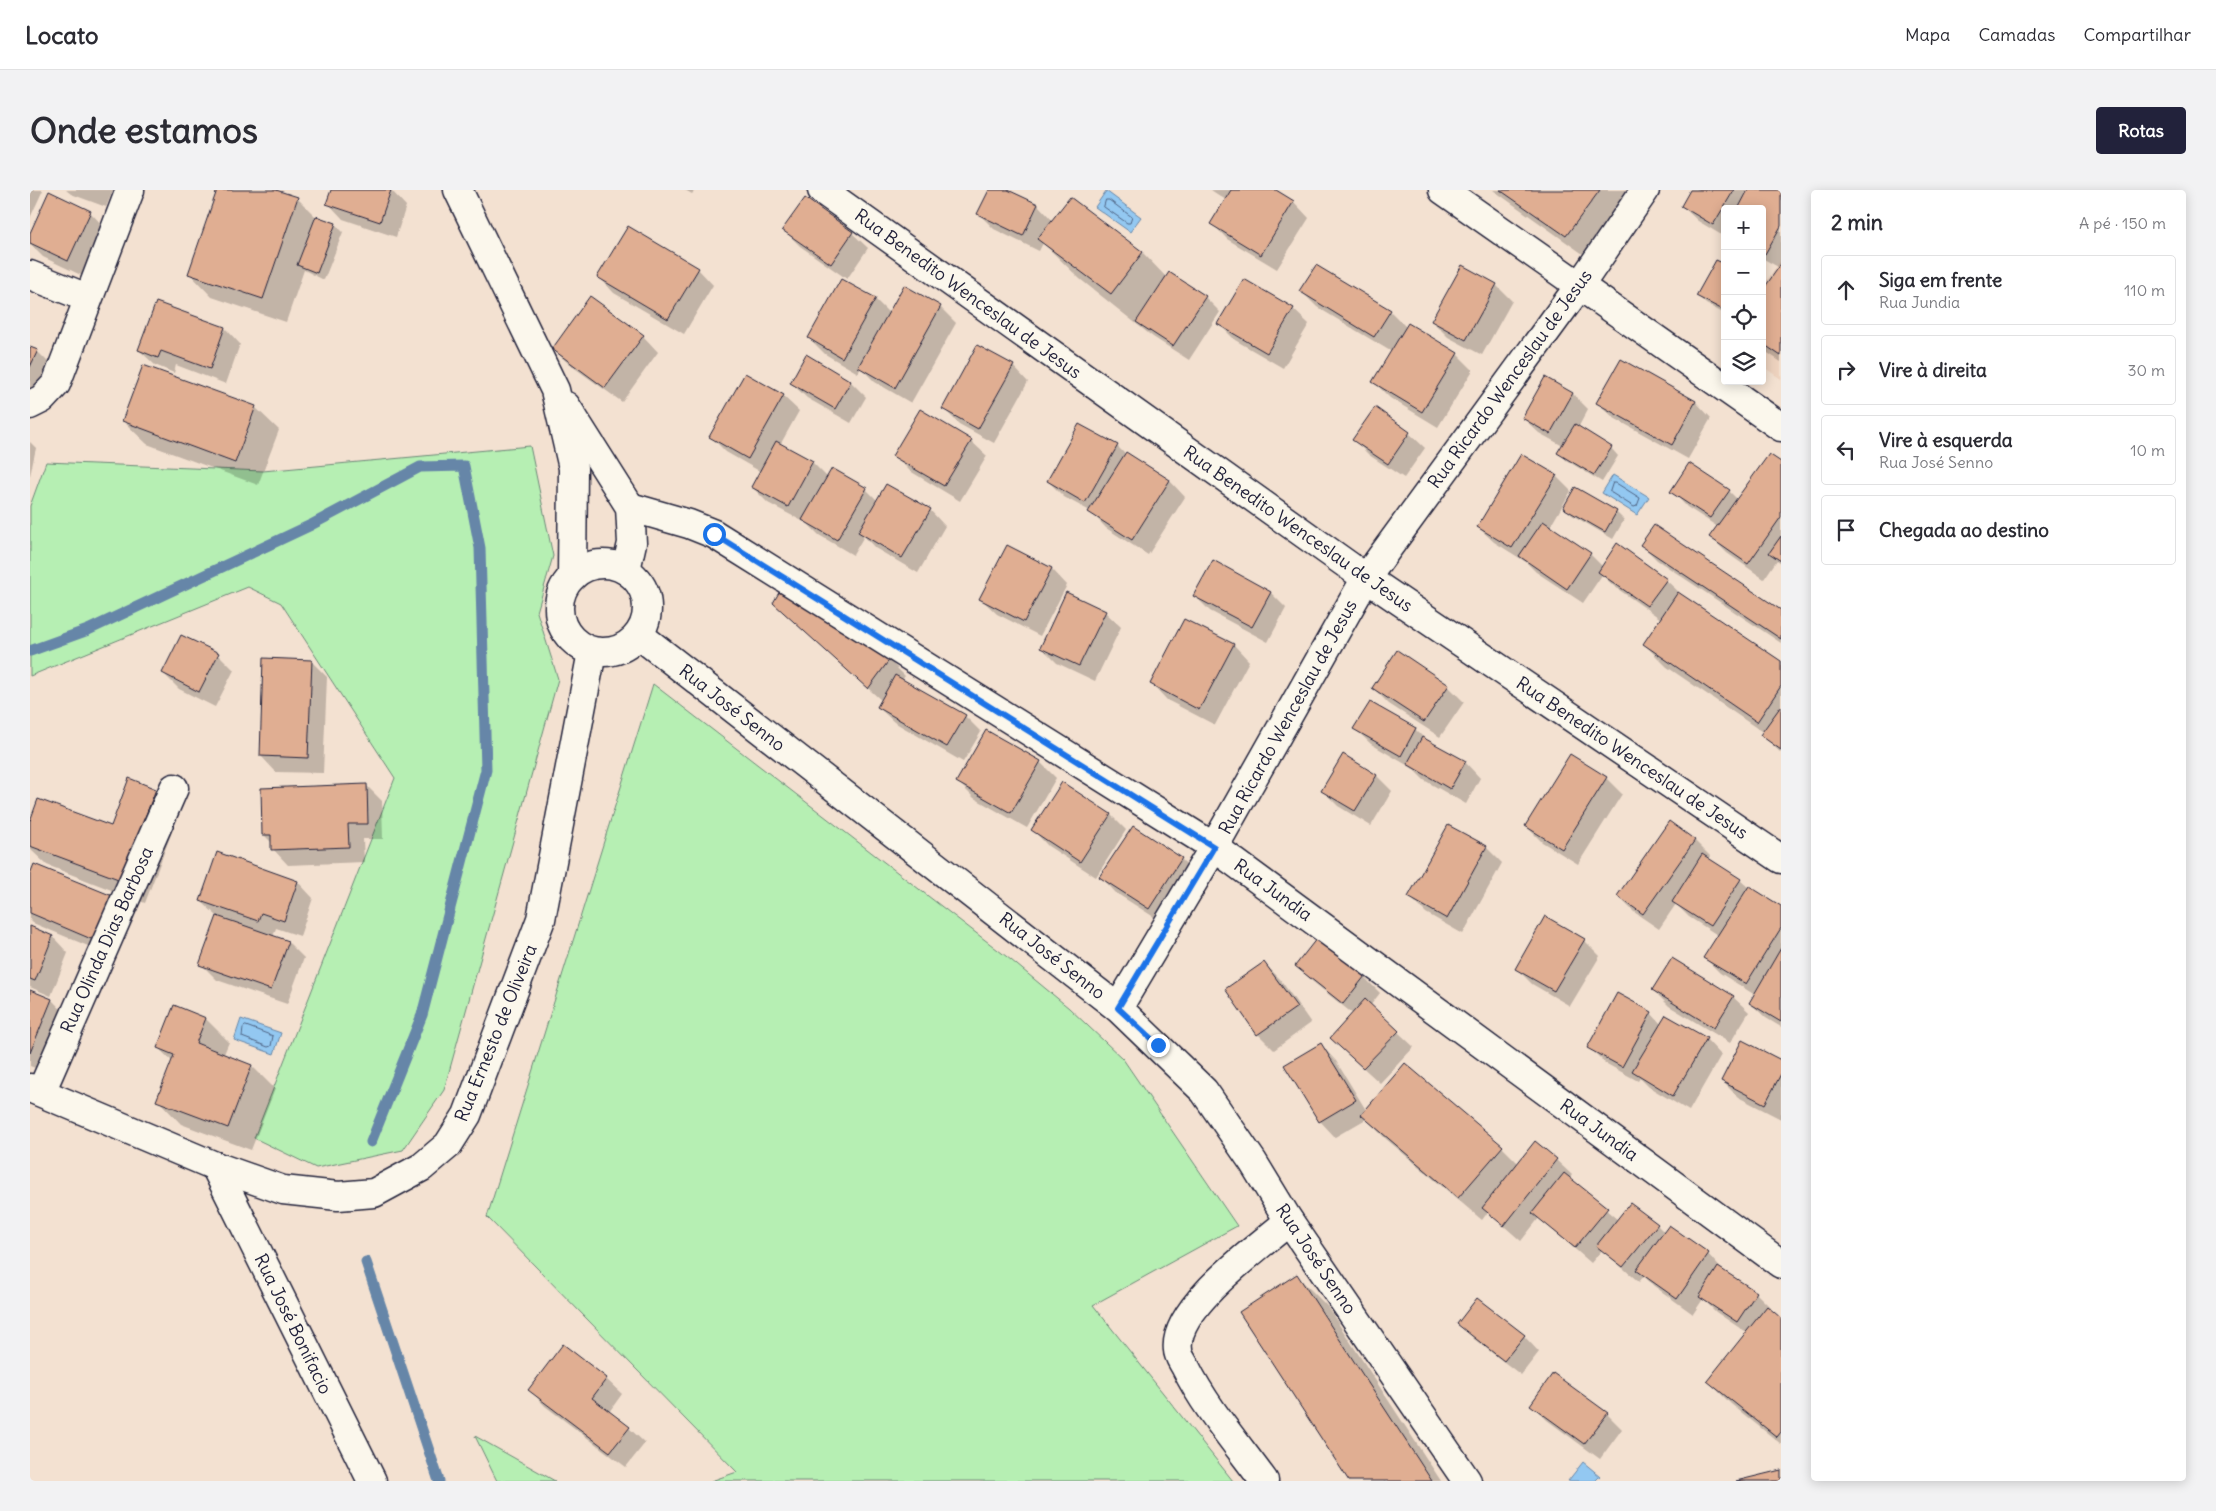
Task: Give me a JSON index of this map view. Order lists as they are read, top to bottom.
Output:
{
  "streets": {
    "street": [
      "Rua Benedito Wenceslau de Jesus",
      "Rua Ricardo Wenceslau de Jesus",
      "Rua José Senno",
      "Rua Jundia",
      "Rua Olinda Dias Barbosa",
      "Rua Ernesto de Oliveira",
      "Rua José Bonifacio"
    ]
  },
  "crossings": [
    ["Rua Benedito Wenceslau de Jesus", "Rua Ricardo Wenceslau de Jesus"],
    ["Rua Ricardo Wenceslau de Jesus", "Rua José Senno"],
    ["Rua Ricardo Wenceslau de Jesus", "Rua Jundia"],
    ["Rua José Senno", "Rua Ernesto de Oliveira"],
    ["Rua Olinda Dias Barbosa", "Rua Ernesto de Oliveira"],
    ["Rua Ernesto de Oliveira", "Rua José Bonifacio"]
  ],
  "page": {
    "header": "Locato",
    "nav": ["Mapa", "Camadas", "Compartilhar"],
    "buttons": "Rotas",
    "title": "Onde estamos",
    "heading": ["2 min", "A pé · 150 m"],
    "map_buttons": ["+", "−"],
    "list": [
      ["Siga em frente", "Rua Jundia", "110 m"],
      ["Vire à direita", "30 m"],
      ["Vire à esquerda", "Rua José Senno", "10 m"],
      "Chegada ao destino"
    ]
  }
}
